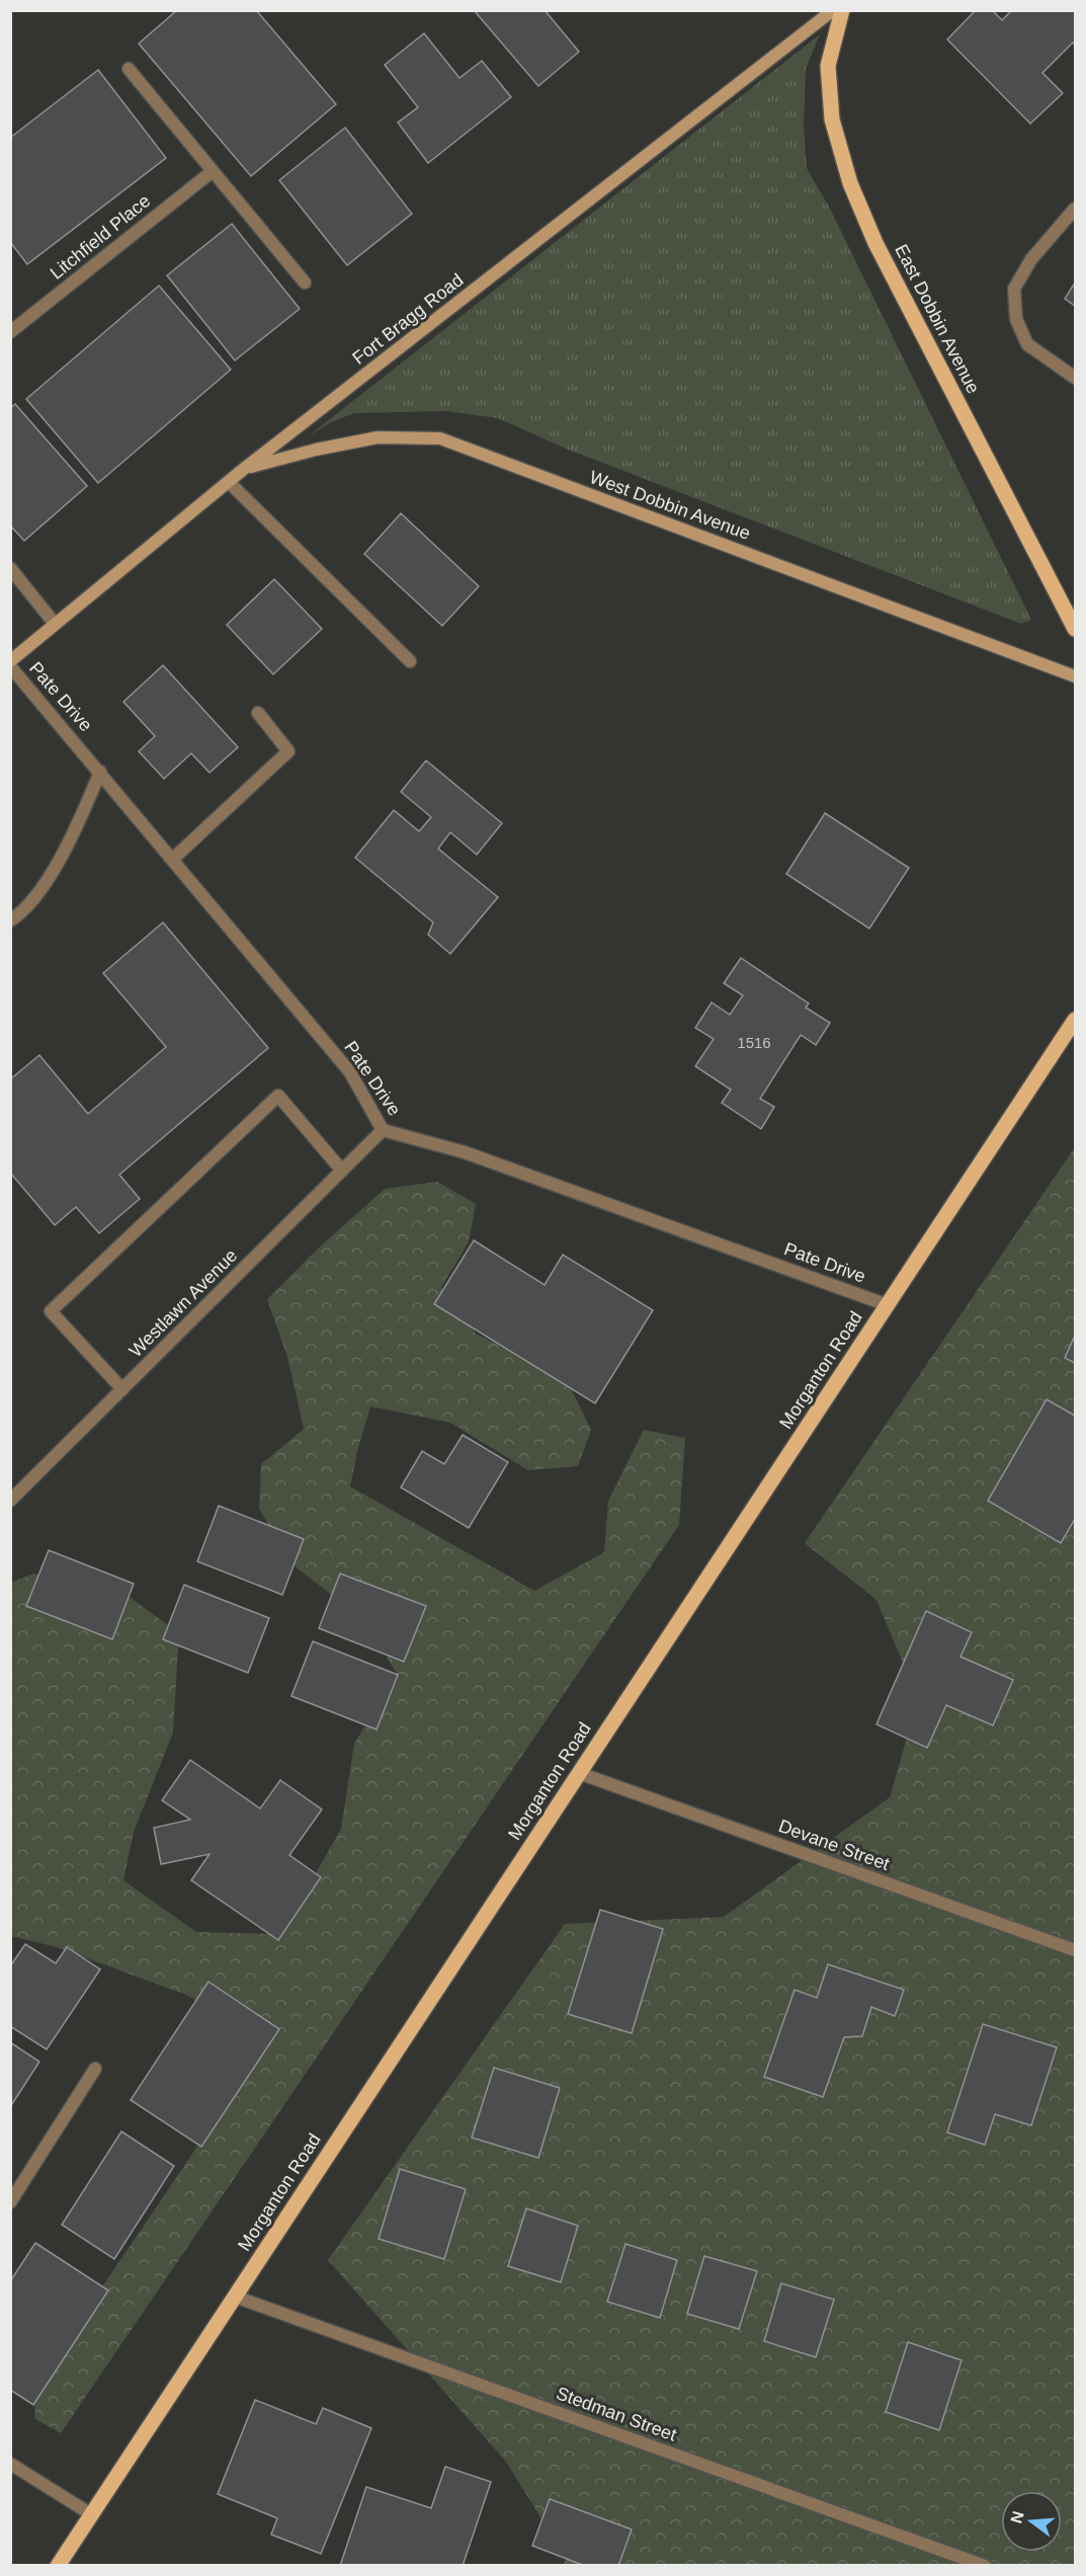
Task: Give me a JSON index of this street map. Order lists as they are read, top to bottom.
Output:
{
  "streets": {
    "main road": [
      "Fort Bragg Road",
      "East Dobbin Avenue",
      "West Dobbin Avenue",
      "Morganton Road"
    ],
    "street": [
      "Litchfield Place",
      "Pate Drive",
      "Westlawn Avenue",
      "Devane Street",
      "Stedman Street"
    ]
  },
  "crossings": [
    ["Fort Bragg Road", "West Dobbin Avenue"],
    ["Pate Drive", "Westlawn Avenue"],
    ["Pate Drive", "Morganton Road"],
    ["Morganton Road", "Devane Street"],
    ["Morganton Road", "Stedman Street"]
  ],
  "house_numbers": ["1516"],
  "north": "left"
}
